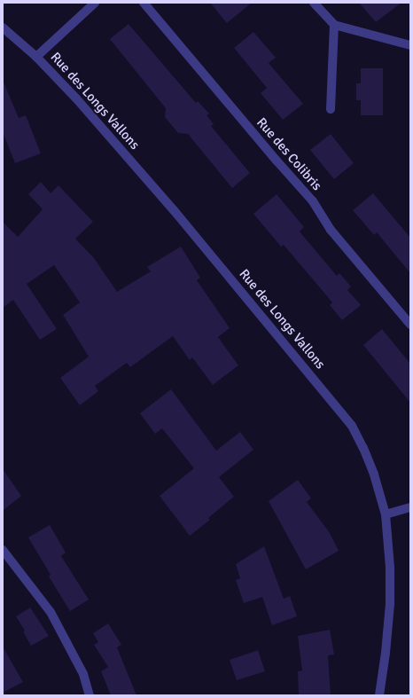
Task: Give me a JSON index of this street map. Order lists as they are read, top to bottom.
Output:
{
  "streets": {
    "street": ["Rue des Longs Vallons", "Rue des Colibris"]
  }
}
